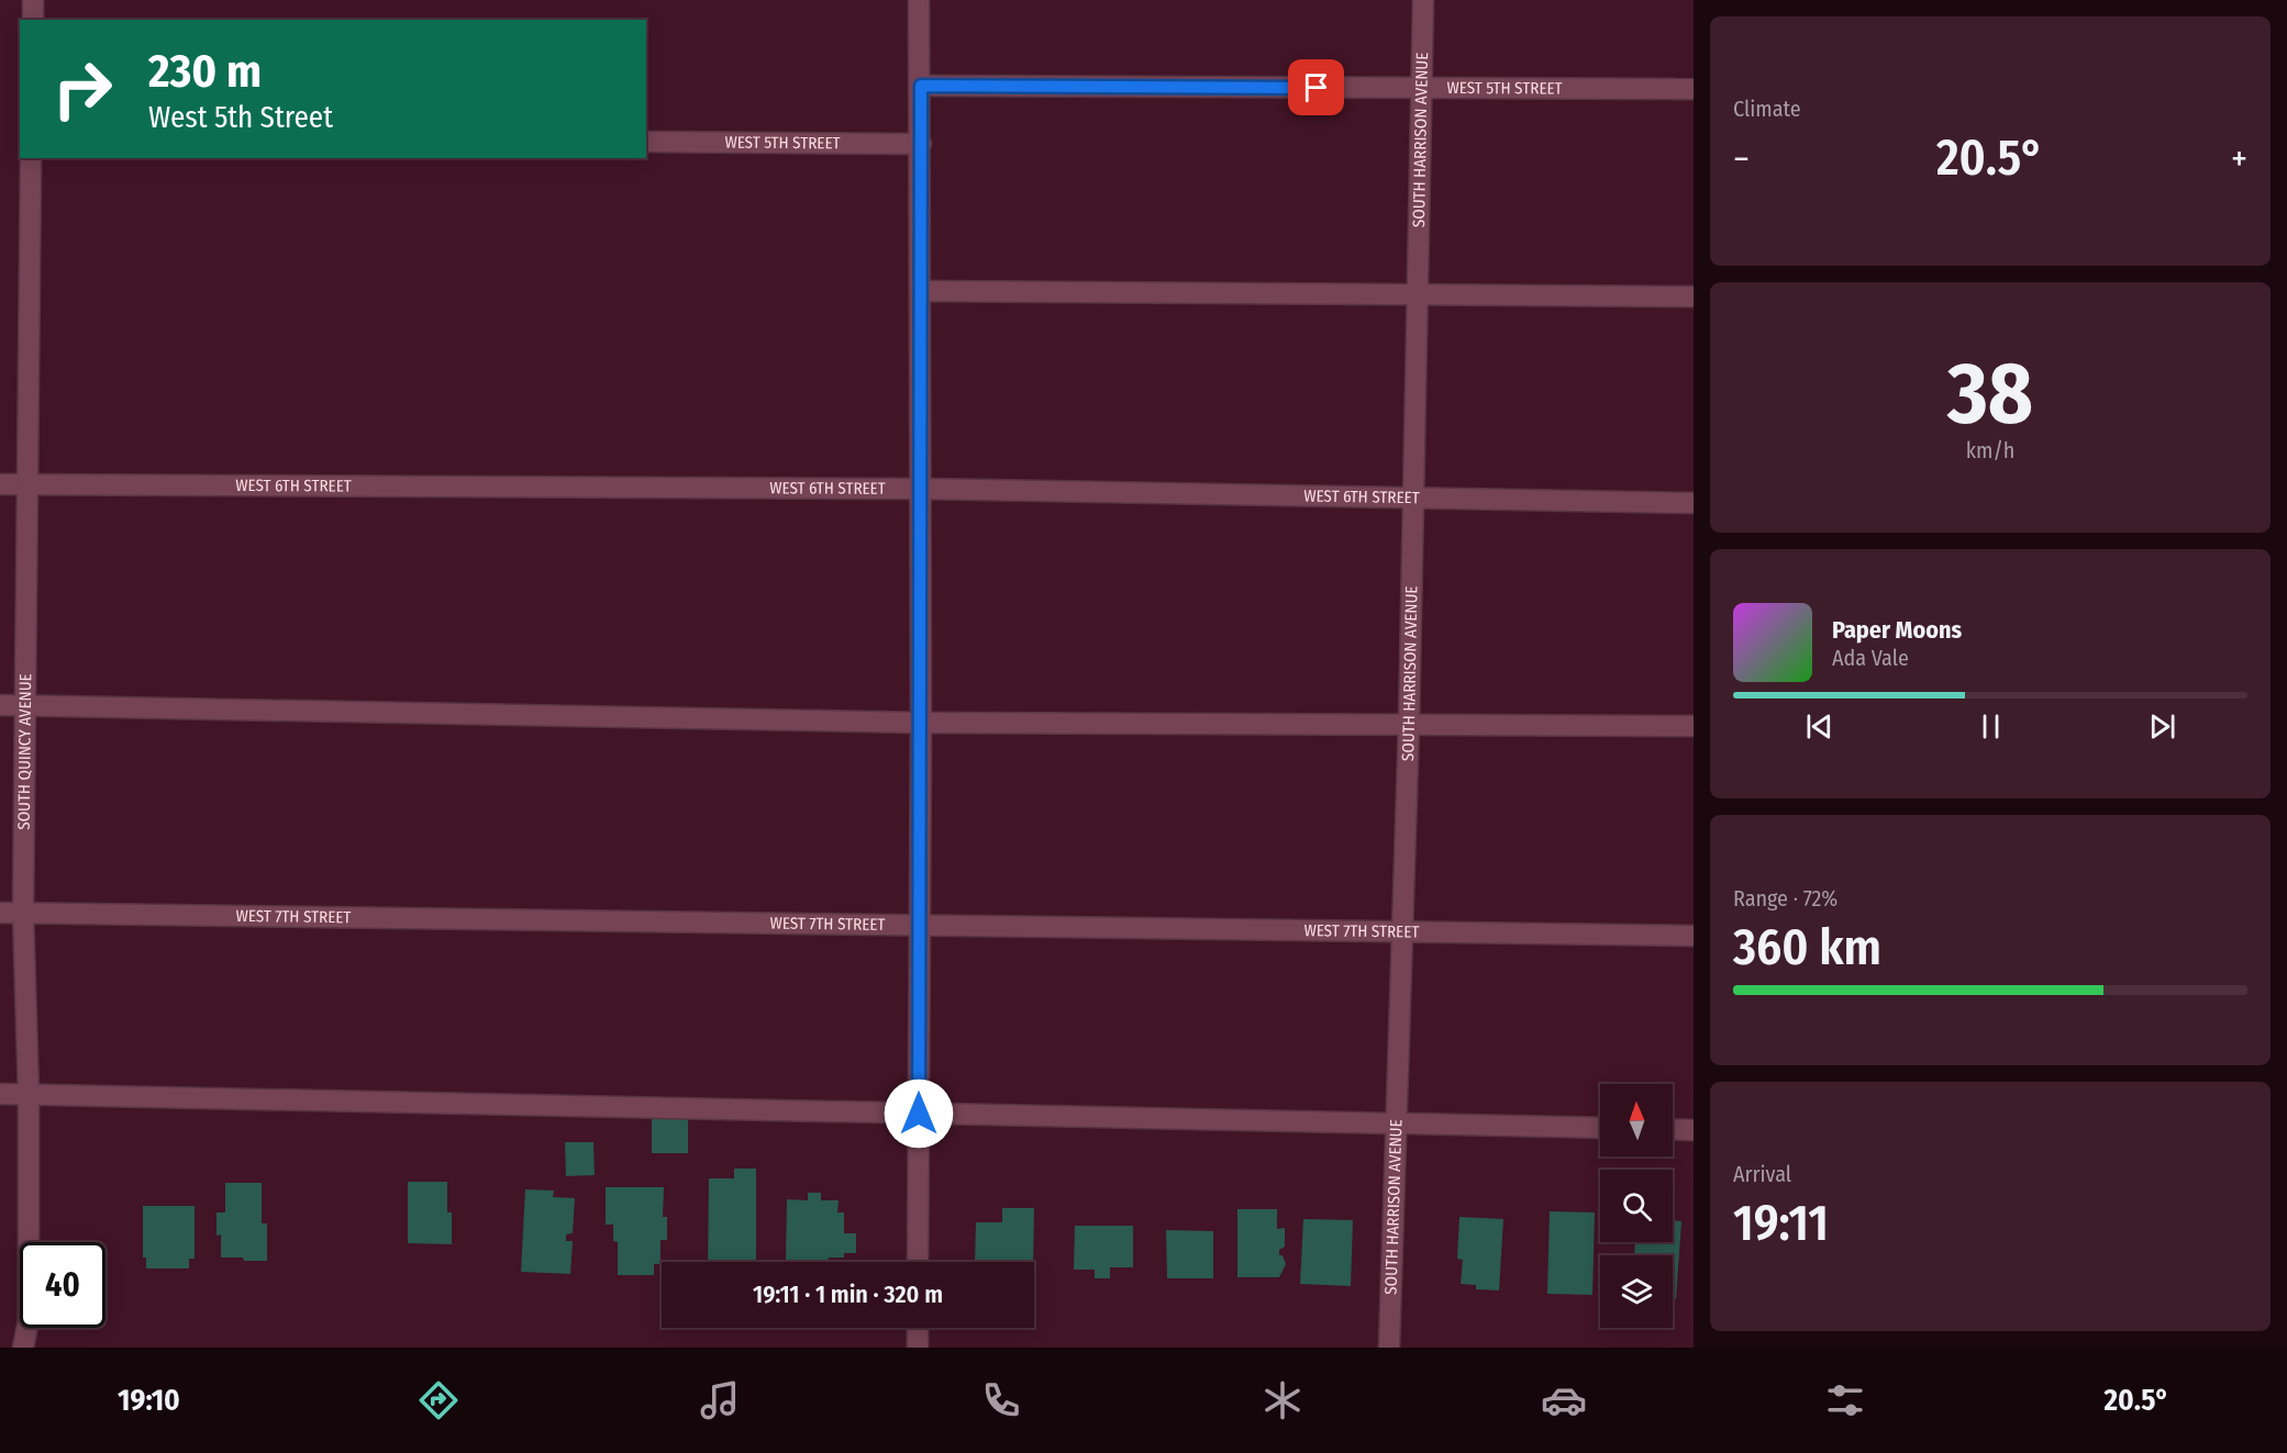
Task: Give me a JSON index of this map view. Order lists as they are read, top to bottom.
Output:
{
  "streets": {
    "street": [
      "WEST 5TH STREET",
      "SOUTH HARRISON AVENUE",
      "WEST 6TH STREET",
      "SOUTH QUINCY AVENUE",
      "WEST 7TH STREET"
    ]
  },
  "crossings": [
    ["WEST 5TH STREET", "SOUTH HARRISON AVENUE"],
    ["SOUTH HARRISON AVENUE", "WEST 6TH STREET"],
    ["SOUTH HARRISON AVENUE", "WEST 7TH STREET"],
    ["WEST 6TH STREET", "SOUTH QUINCY AVENUE"],
    ["SOUTH QUINCY AVENUE", "WEST 7TH STREET"]
  ],
  "north": "top",
  "page": {
    "tile": [
      "Climate",
      ["38", "km/h"],
      ["Range · 72%", "360 km"],
      ["Arrival", "19:11"]
    ],
    "turn": ["230 m", "West 5th Street"],
    "heat": ["−", "20.5°", "+"],
    "song": ["Paper Moons", "Ada Vale"],
    "limit": "40",
    "trip": "19:11 · 1 min · 320 m",
    "tabs": ["19:10", "20.5°"]
  }
}
